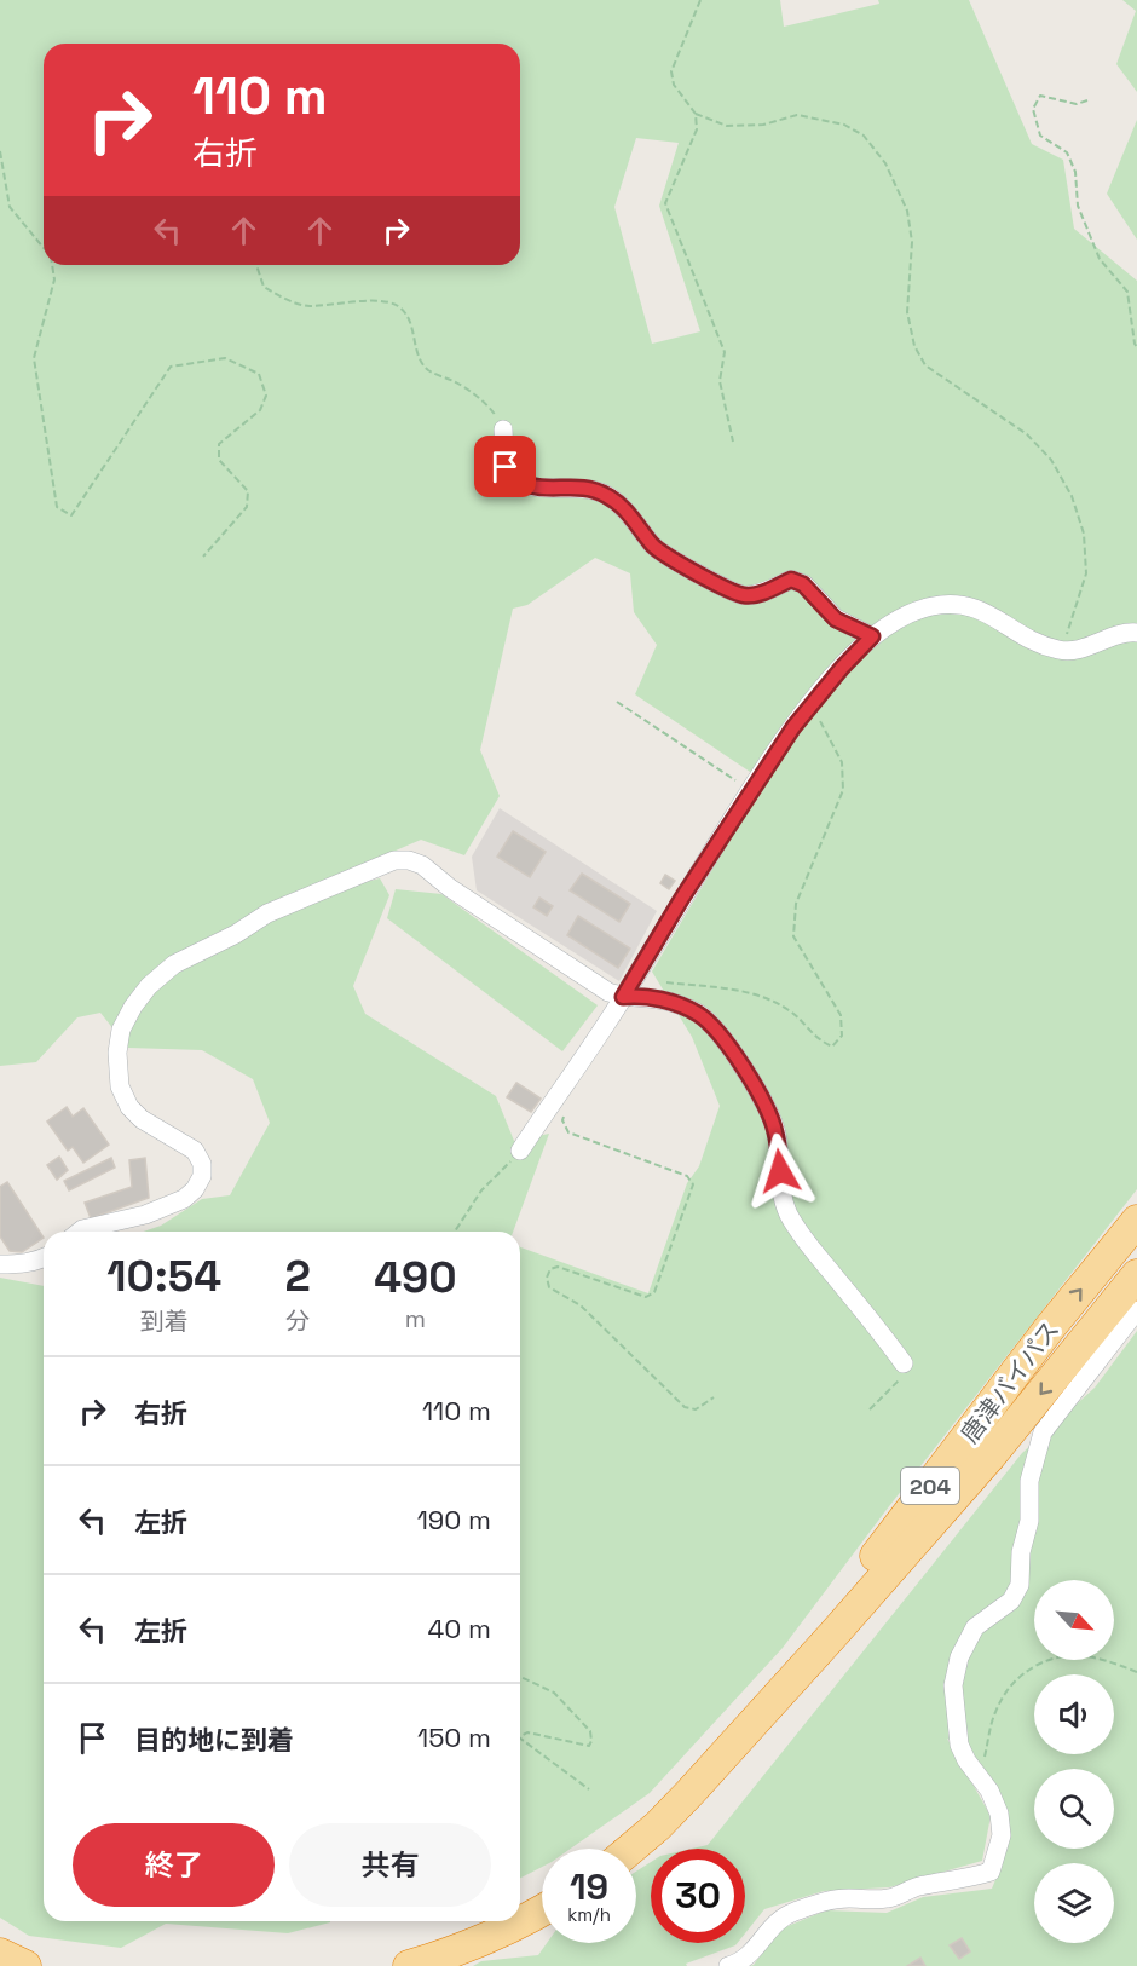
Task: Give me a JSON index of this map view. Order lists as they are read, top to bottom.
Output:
{
  "streets": {
    "highway": ["唐津バイパス", "204"]
  },
  "north": "bottom right",
  "page": {
    "turn": ["110 m", "右折"],
    "eta": [
      "10:54",
      "到着",
      "2",
      "分",
      "490",
      "m"
    ],
    "list": [
      {
        "name": "右折",
        "value": "110 m"
      },
      {
        "name": "左折",
        "value": "190 m"
      },
      {
        "name": "左折",
        "value": "40 m"
      },
      {
        "name": "目的地に到着",
        "value": "150 m"
      }
    ],
    "buttons": ["終了", "共有"],
    "speed": "19 km/h",
    "limit": "30"
  }
}
